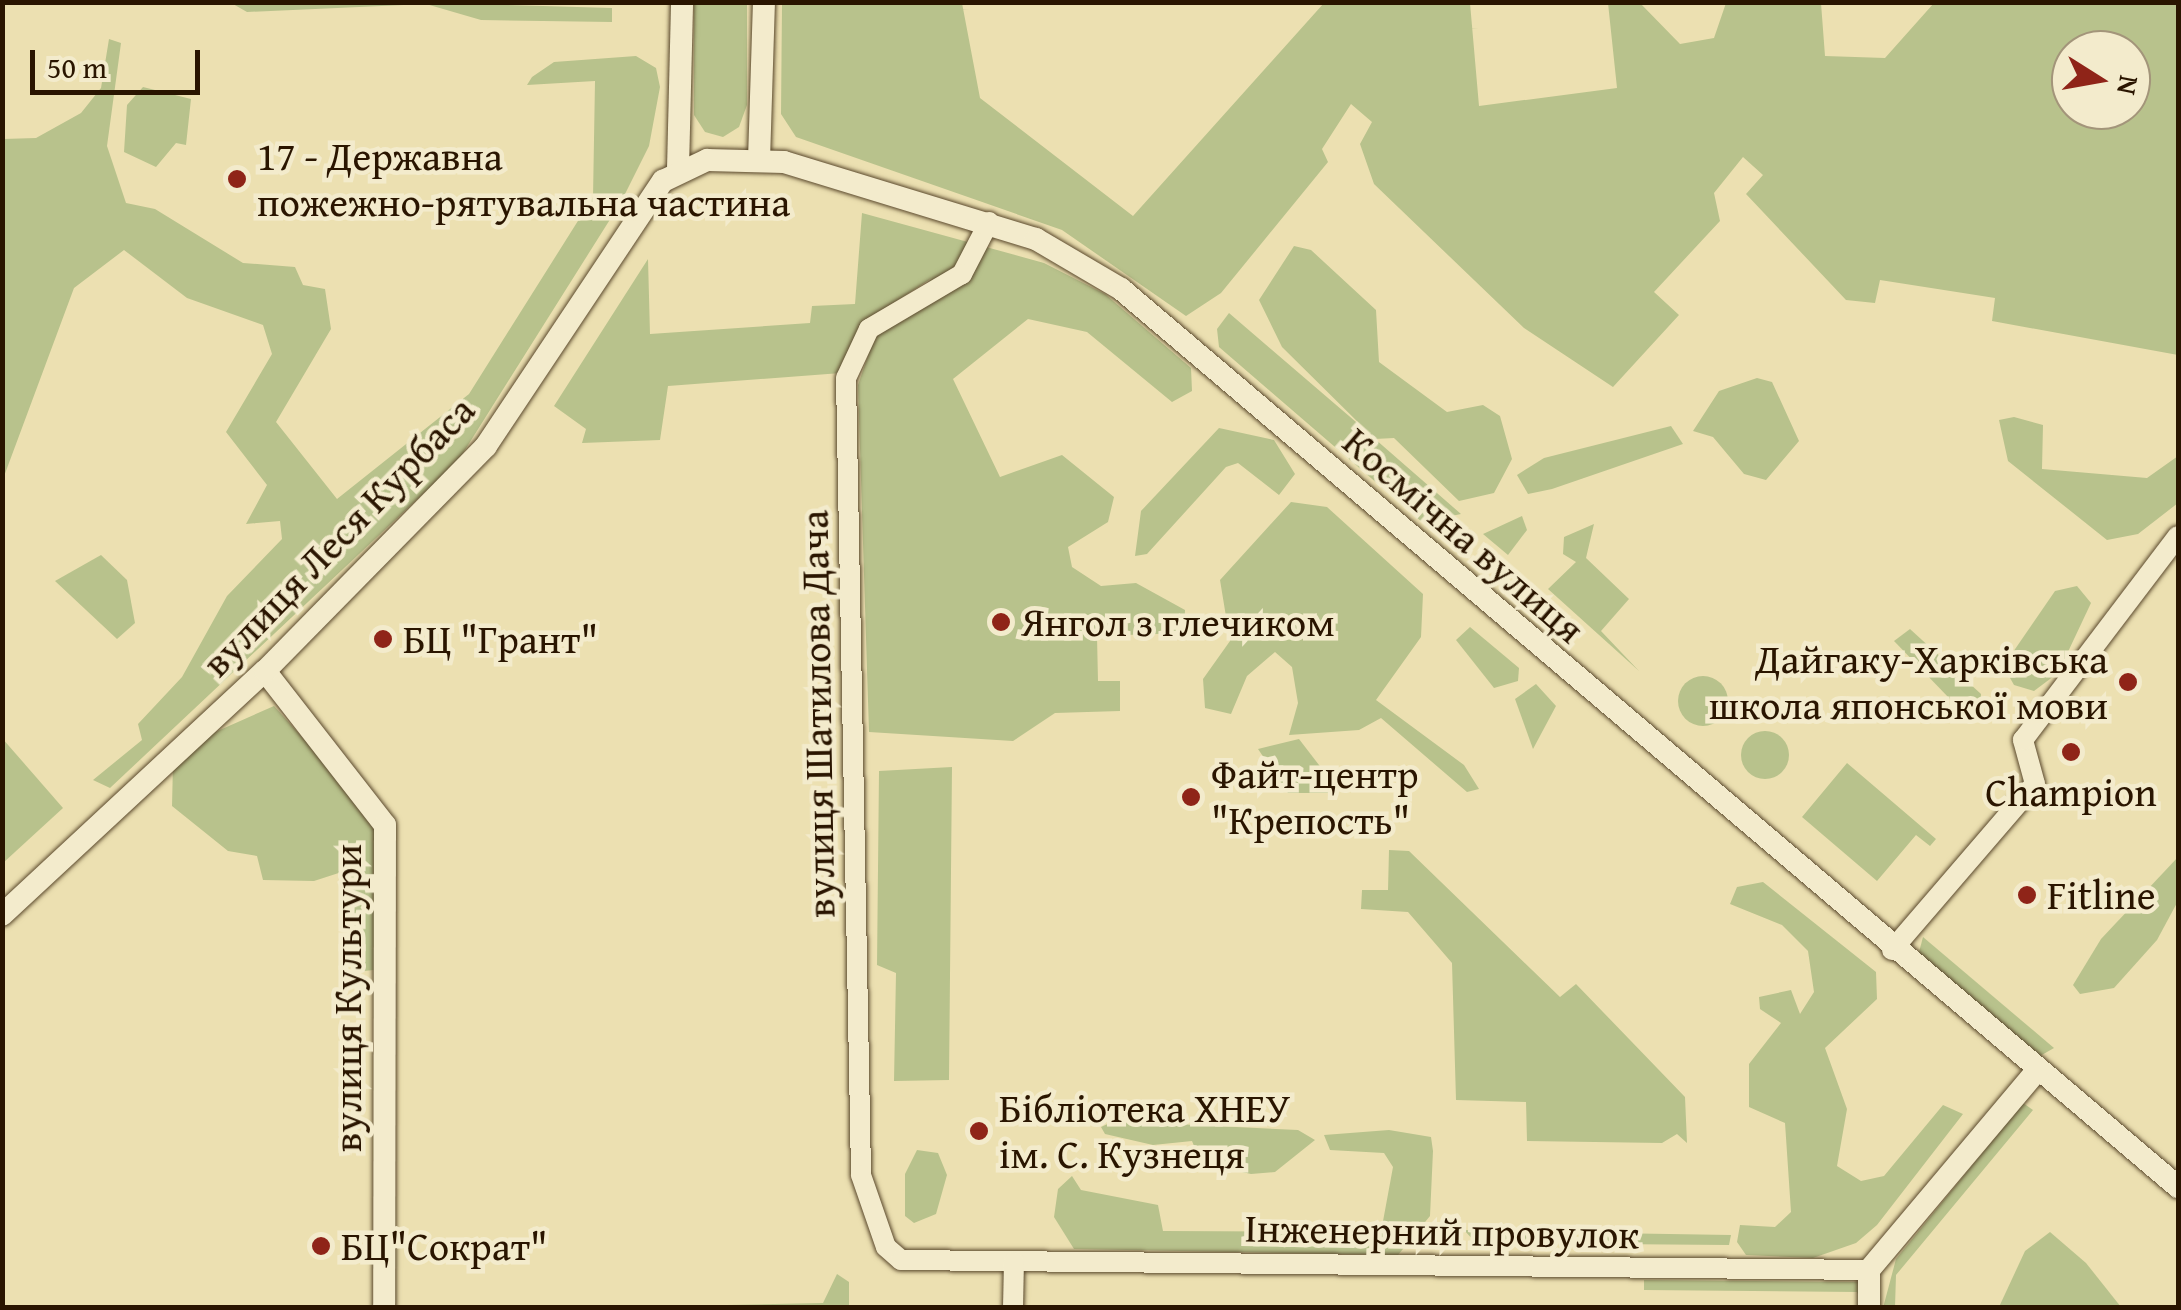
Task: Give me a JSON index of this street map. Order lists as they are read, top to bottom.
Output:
{
  "streets": {
    "street": [
      "Космічна вулиця",
      "вулиця Леся Курбаса",
      "вулиця Шатилова Дача",
      "вулиця Культури",
      "Інженерний провулок"
    ]
  },
  "crossings": [
    ["Космічна вулиця", "вулиця Шатилова Дача"],
    ["вулиця Леся Курбаса", "вулиця Культури"],
    ["вулиця Шатилова Дача", "Інженерний провулок"]
  ],
  "places": [
    "17 - Державна пожежно-рятувальна частина",
    "Янгол з глечиком",
    "БЦ \"Грант\"",
    "Дайгаку-Харківська школа японської мови",
    "Champion",
    "Файт-центр \"Крепость\"",
    "Fitline",
    "Бібліотека ХНЕУ ім. С. Кузнеця",
    "БЦ\"Сократ\""
  ],
  "scale_bar": "50 m",
  "north": "right"
}
